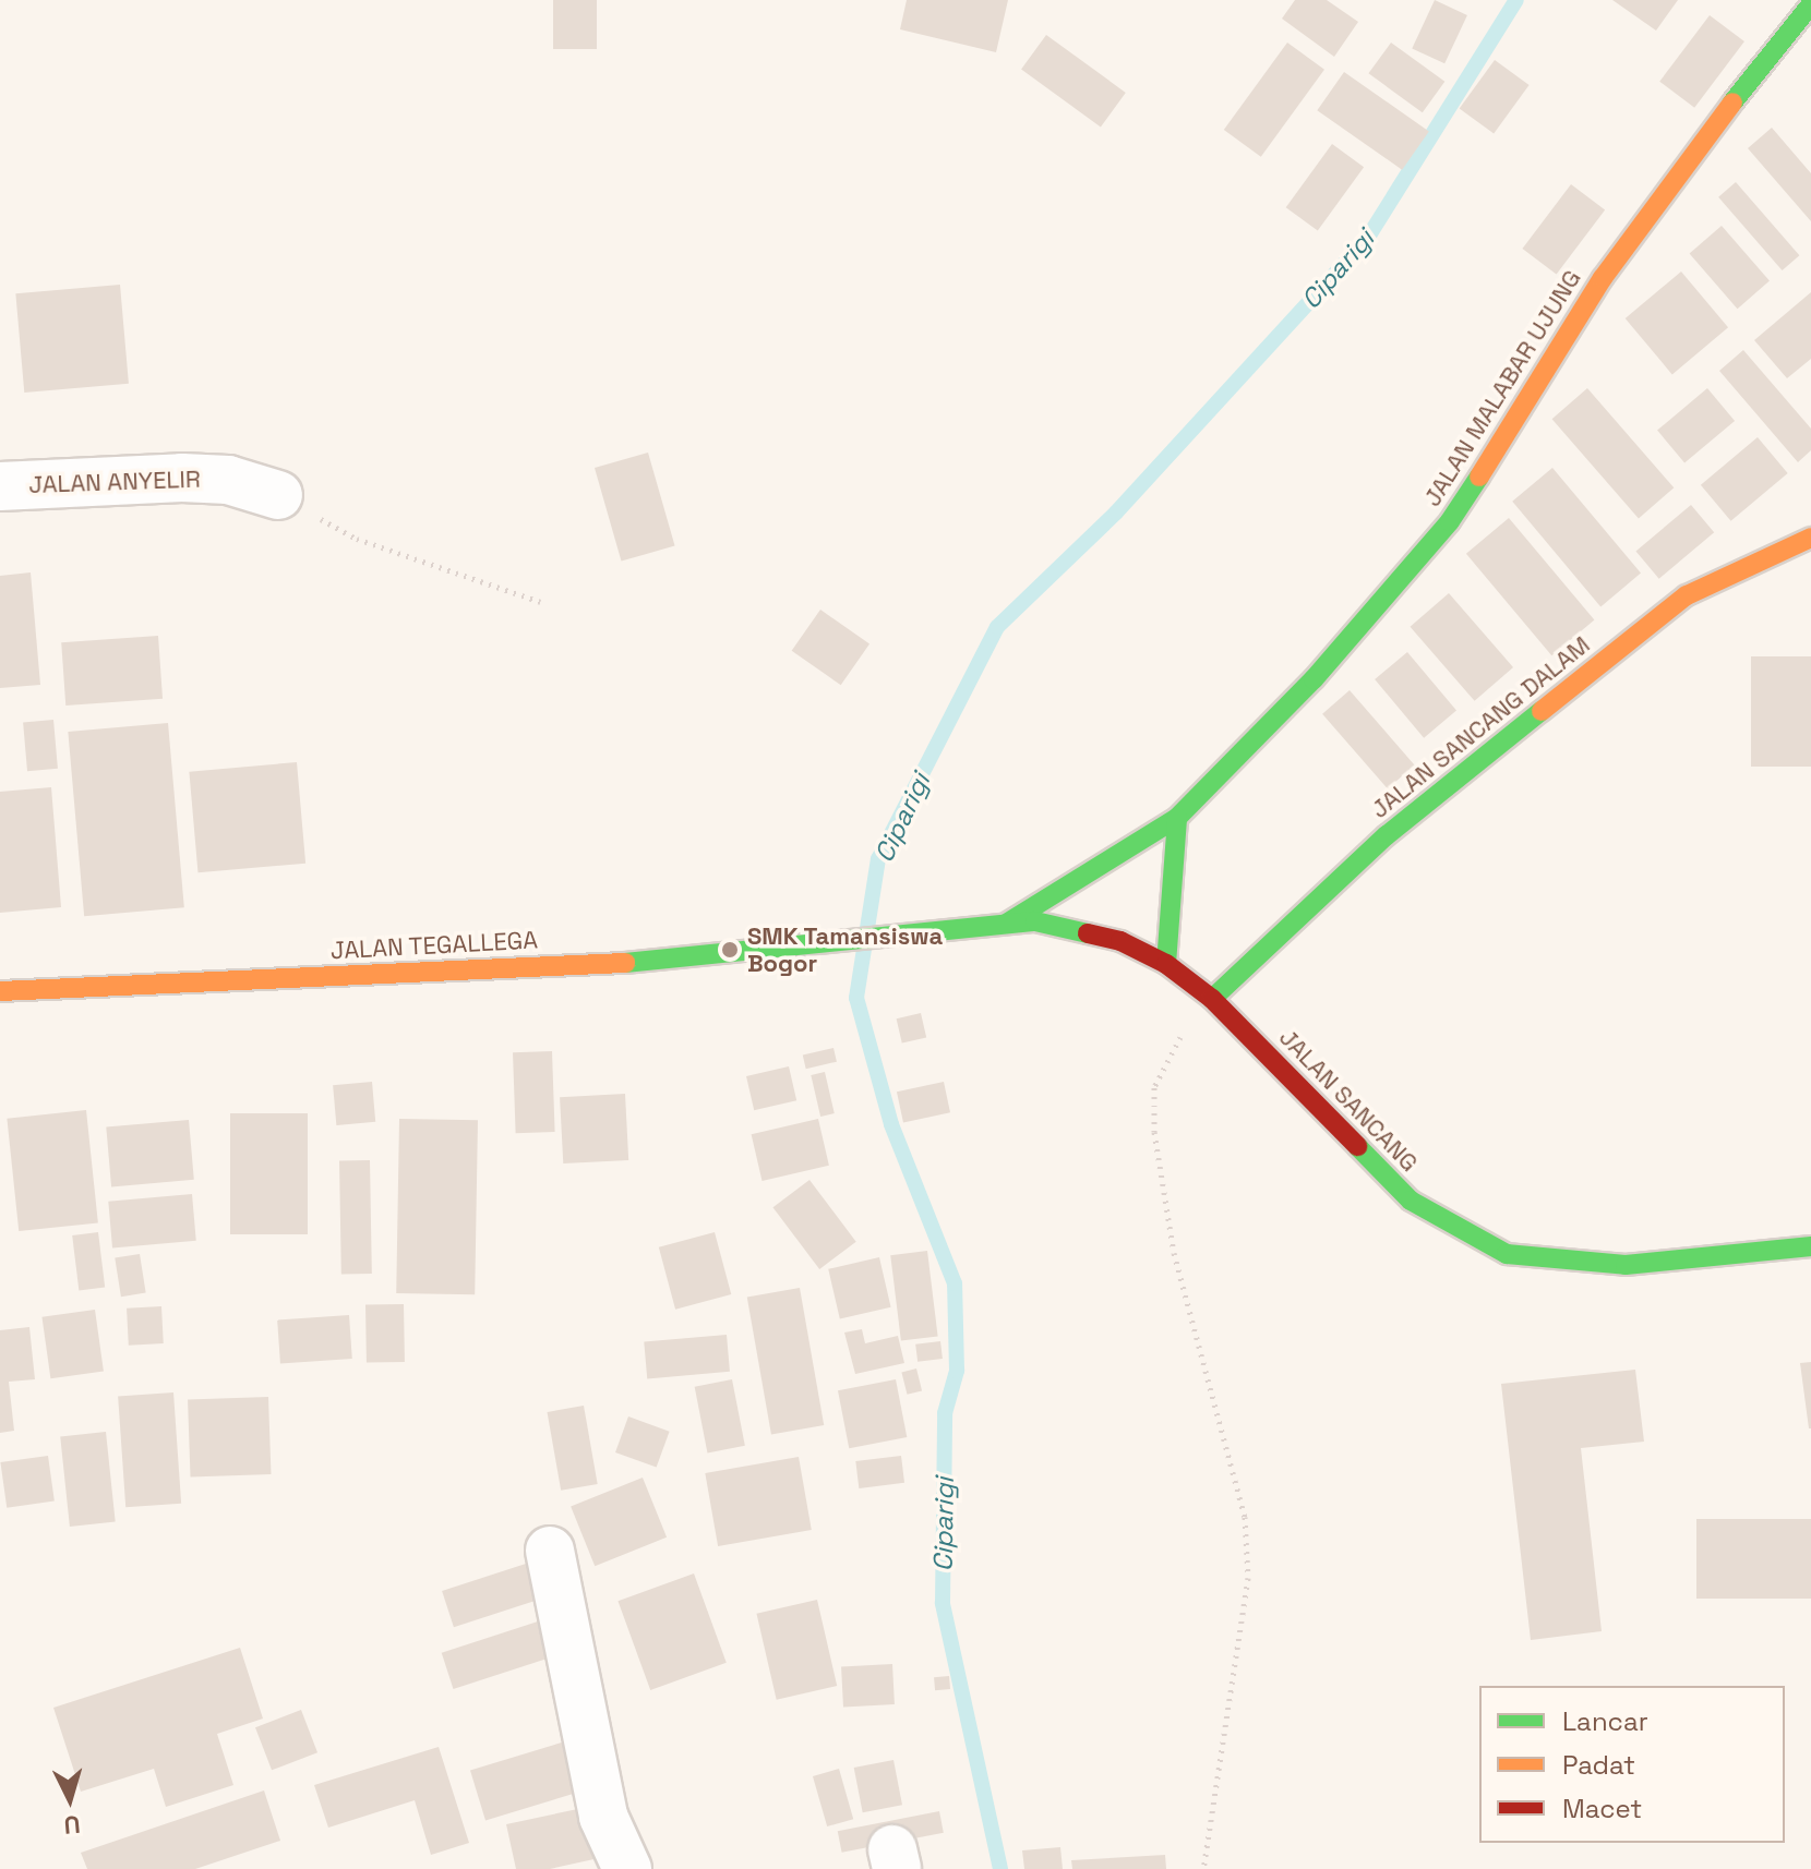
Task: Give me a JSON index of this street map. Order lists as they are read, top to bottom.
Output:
{
  "streets": {
    "street": [
      "JALAN MALABAR UJUNG",
      "JALAN ANYELIR",
      "JALAN SANCANG DALAM",
      "JALAN TEGALLEGA",
      "JALAN SANCANG"
    ]
  },
  "crossings": [
    ["JALAN MALABAR UJUNG", "JALAN SANCANG"],
    ["JALAN SANCANG DALAM", "JALAN SANCANG"],
    ["JALAN TEGALLEGA", "JALAN SANCANG"]
  ],
  "water": ["Ciparigi"],
  "places": ["SMK Tamansiswa Bogor"],
  "legend": ["Lancar", "Padat", "Macet"],
  "north": "bottom"
}
